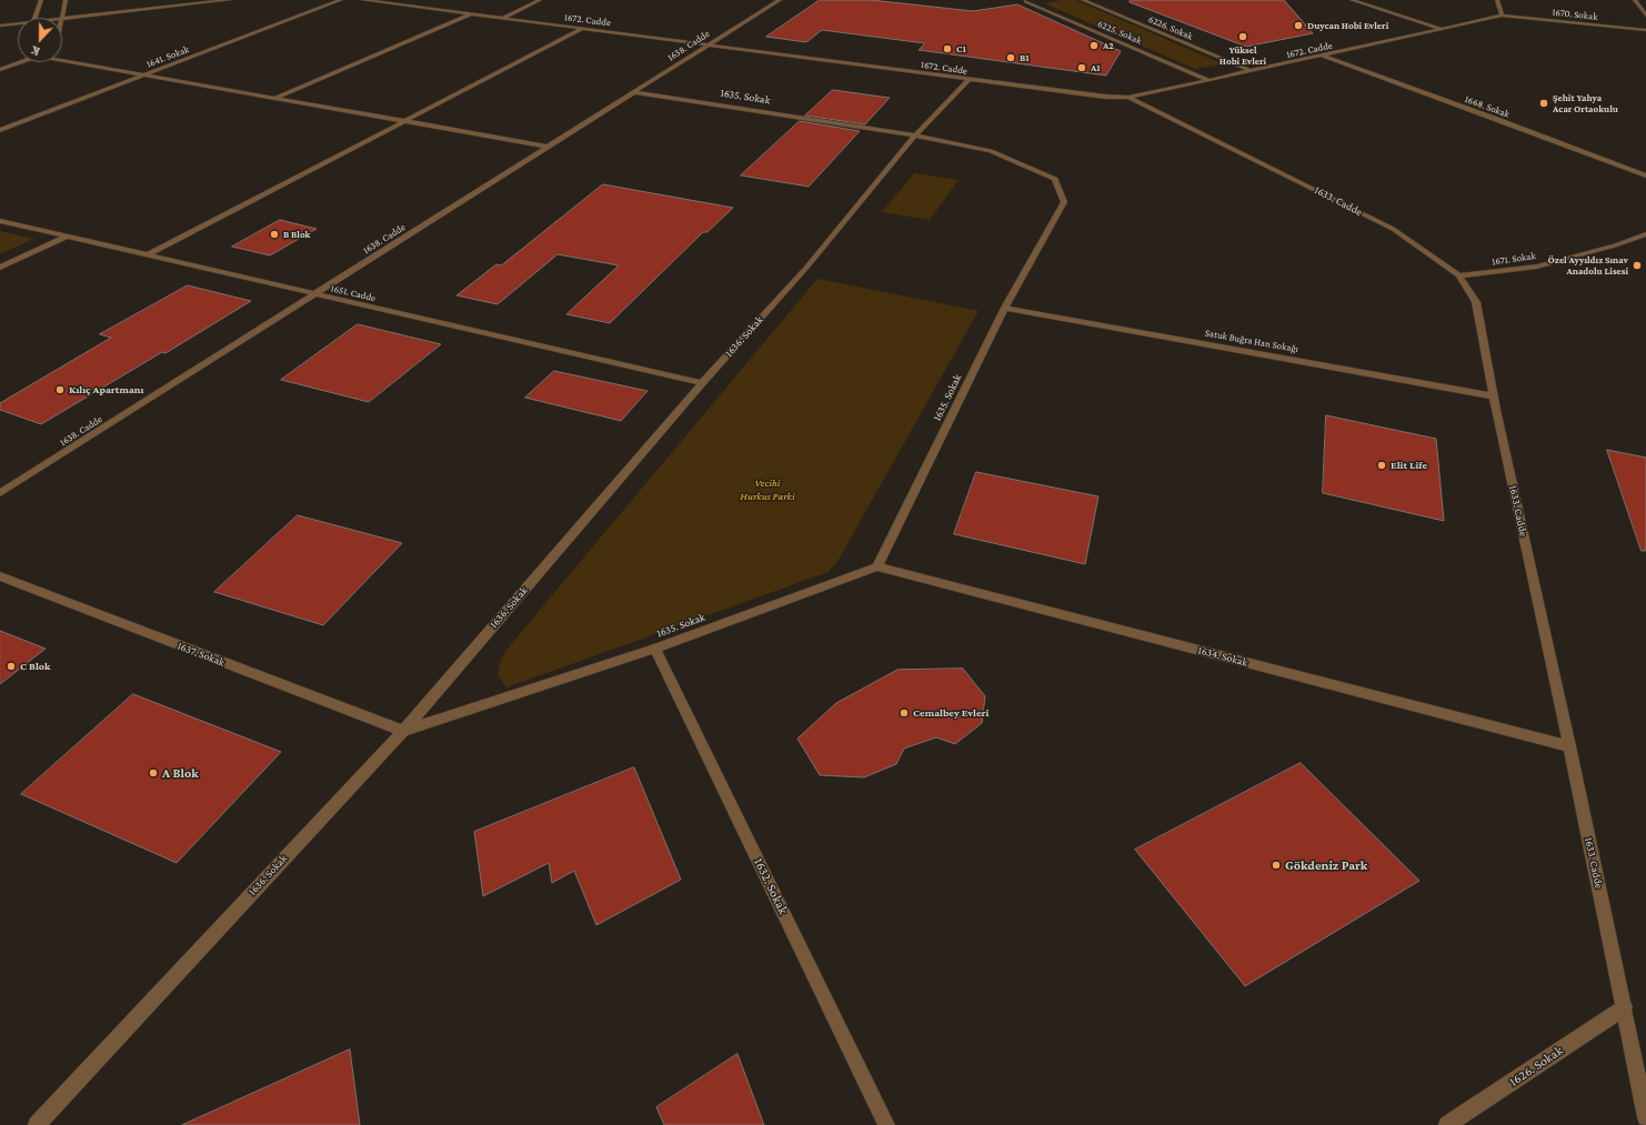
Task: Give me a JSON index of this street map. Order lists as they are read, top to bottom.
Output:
{
  "streets": {
    "street": [
      "1670. Sokak",
      "1672. Cadde",
      "6226. Sokak",
      "6225. Sokak",
      "1638. Cadde",
      "1641. Sokak",
      "1635. Sokak",
      "1668. Sokak",
      "1633. Cadde",
      "1671. Sokak",
      "1651. Cadde",
      "1636. Sokak",
      "Satuk Buğra Han Sokağı",
      "1637. Sokak",
      "1634. Sokak",
      "1632. Sokak",
      "1626. Sokak"
    ]
  },
  "crossings": [
    ["1670. Sokak", "1672. Cadde"],
    ["1672. Cadde", "6226. Sokak"],
    ["1672. Cadde", "6225. Sokak"],
    ["1672. Cadde", "1638. Cadde"],
    ["1672. Cadde", "1668. Sokak"],
    ["1672. Cadde", "1633. Cadde"],
    ["1672. Cadde", "1636. Sokak"],
    ["1638. Cadde", "1635. Sokak"],
    ["1638. Cadde", "1651. Cadde"],
    ["1635. Sokak", "1636. Sokak"],
    ["1635. Sokak", "Satuk Buğra Han Sokağı"],
    ["1635. Sokak", "1637. Sokak"],
    ["1635. Sokak", "1634. Sokak"],
    ["1635. Sokak", "1632. Sokak"],
    ["1633. Cadde", "1671. Sokak"],
    ["1633. Cadde", "Satuk Buğra Han Sokağı"],
    ["1633. Cadde", "1634. Sokak"],
    ["1633. Cadde", "1626. Sokak"],
    ["1651. Cadde", "1636. Sokak"],
    ["1636. Sokak", "1637. Sokak"]
  ],
  "parks": ["Vecihi Hurkus Parki"],
  "places": [
    "Duycan Hobi Evleri",
    "Yüksel Hobi Evleri",
    "A2",
    "C1",
    "B1",
    "A1",
    "Şehit Yahya Acar Ortaokulu",
    "B Blok",
    "Özel Ayyıldız Sınav Anadolu Lisesi",
    "Kılıç Apartmanı",
    "Elit Life",
    "C Blok",
    "Cemalbey Evleri",
    "A Blok",
    "Gökdeniz Park"
  ],
  "north": "bottom"
}
